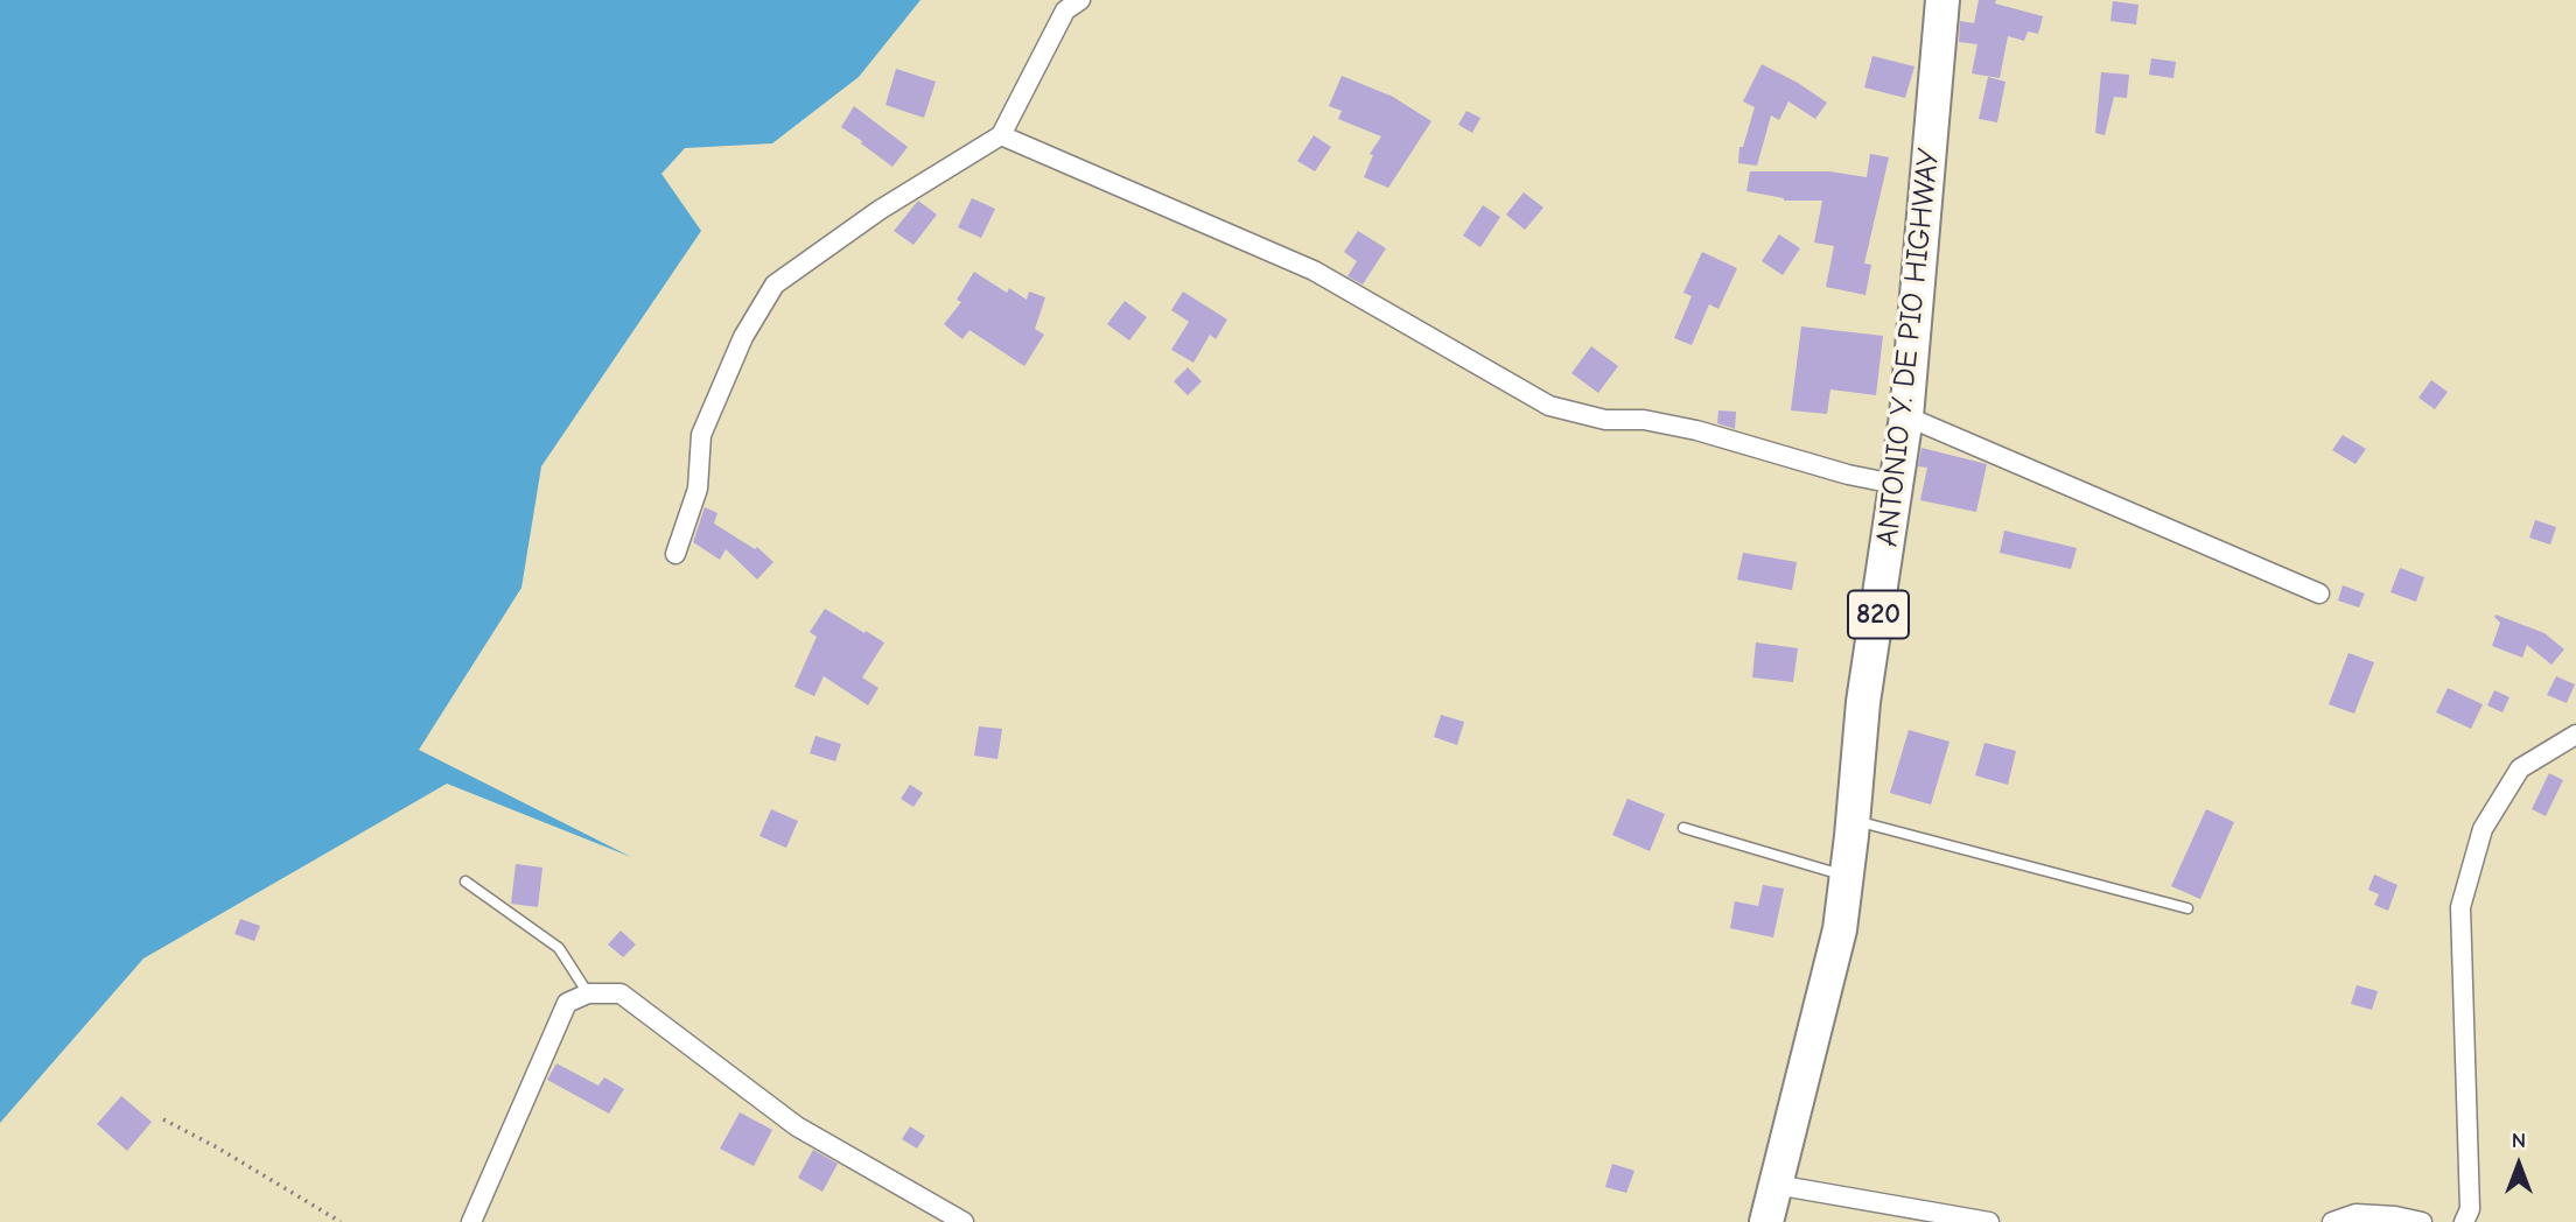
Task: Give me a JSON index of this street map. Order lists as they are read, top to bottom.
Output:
{
  "streets": {
    "highway": ["ANTONIO Y. DE PIO HIGHWAY", "820"]
  },
  "north": "top"
}
